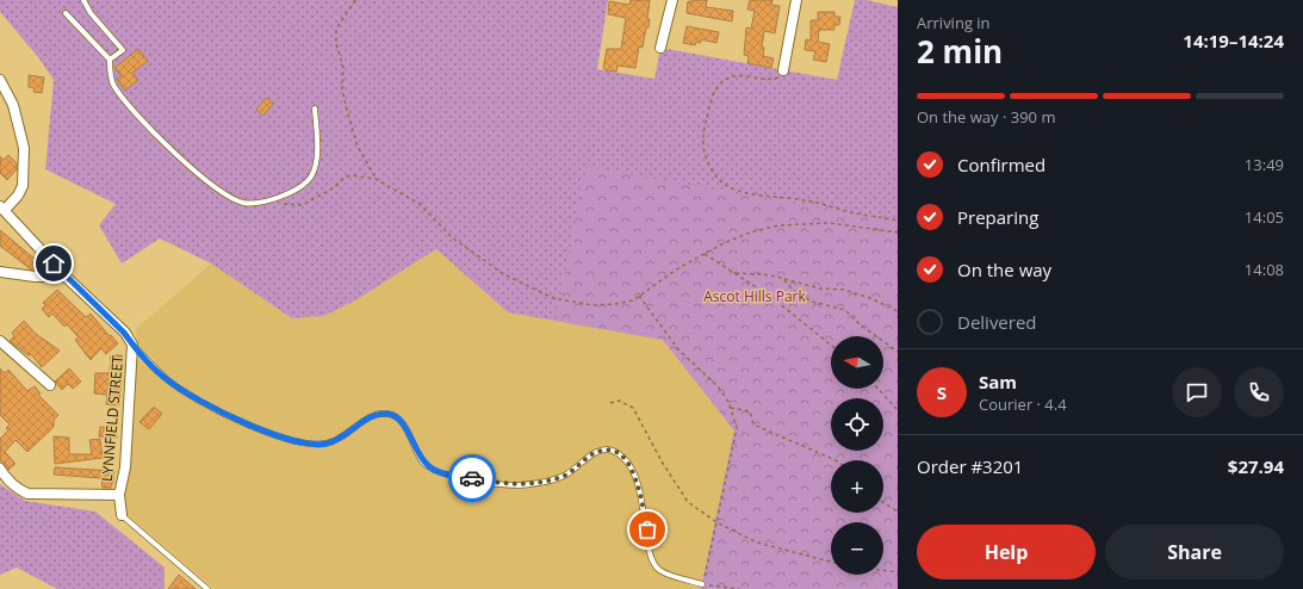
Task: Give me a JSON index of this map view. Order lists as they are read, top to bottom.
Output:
{
  "streets": {
    "street": ["LYNNFIELD STREET"]
  },
  "parks": ["Ascot Hills Park"],
  "north": "left",
  "page": {
    "heading": ["2 min", "Arriving in", "14:19–14:24"],
    "panel": [
      "Sam",
      "Courier · 4.4",
      "Order #3201",
      "$27.94"
    ],
    "bar": "On the way · 390 m",
    "list": [
      ["Confirmed", "13:49"],
      ["Preparing", "14:05"],
      ["On the way", "14:08"],
      "Delivered"
    ],
    "map_buttons": ["+", "−"],
    "round": "S",
    "buttons": ["Help", "Share"]
  }
}
